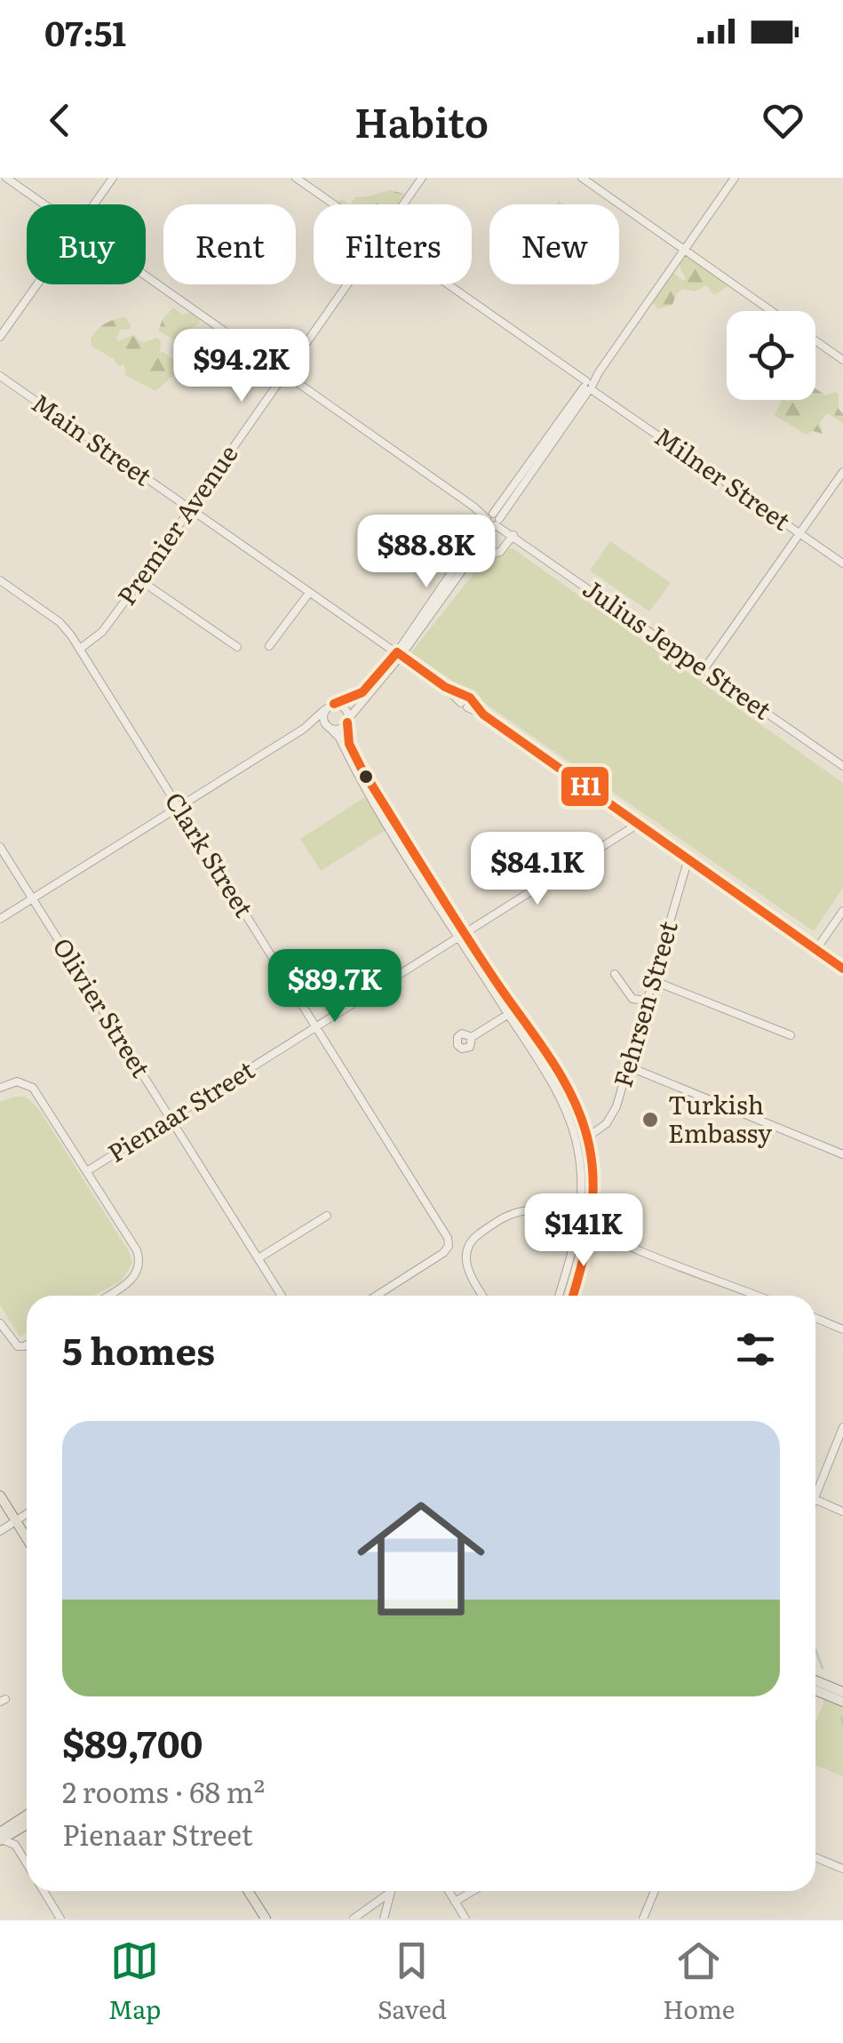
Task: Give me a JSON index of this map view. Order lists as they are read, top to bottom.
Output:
{
  "streets": {
    "street": [
      "Main Street",
      "Milner Street",
      "Premier Avenue",
      "Julius Jeppe Street",
      "Clark Street",
      "Fehrsen Street",
      "Olivier Street",
      "Pienaar Street"
    ]
  },
  "crossings": [
    ["Main Street", "Premier Avenue"],
    ["Main Street", "Fehrsen Street"],
    ["Main Street", "Pienaar Street"],
    ["Premier Avenue", "Julius Jeppe Street"],
    ["Premier Avenue", "Clark Street"],
    ["Clark Street", "Pienaar Street"],
    ["Olivier Street", "Pienaar Street"]
  ],
  "places": ["Turkish Embassy"],
  "lines": ["transit line H1"],
  "page": {
    "status": "07:51",
    "header": "Habito",
    "chip": [
      "Buy",
      "Rent",
      "Filters",
      "New"
    ],
    "price": [
      "$94.2K",
      "$88.8K",
      "$84.1K",
      "$89.7K",
      "$141K"
    ],
    "heading": "5 homes",
    "list": [
      {
        "name": "$89,700",
        "note": "2 rooms · 68 m² · Pienaar Street"
      }
    ],
    "tabs": ["Map", "Saved", "Home"]
  }
}
